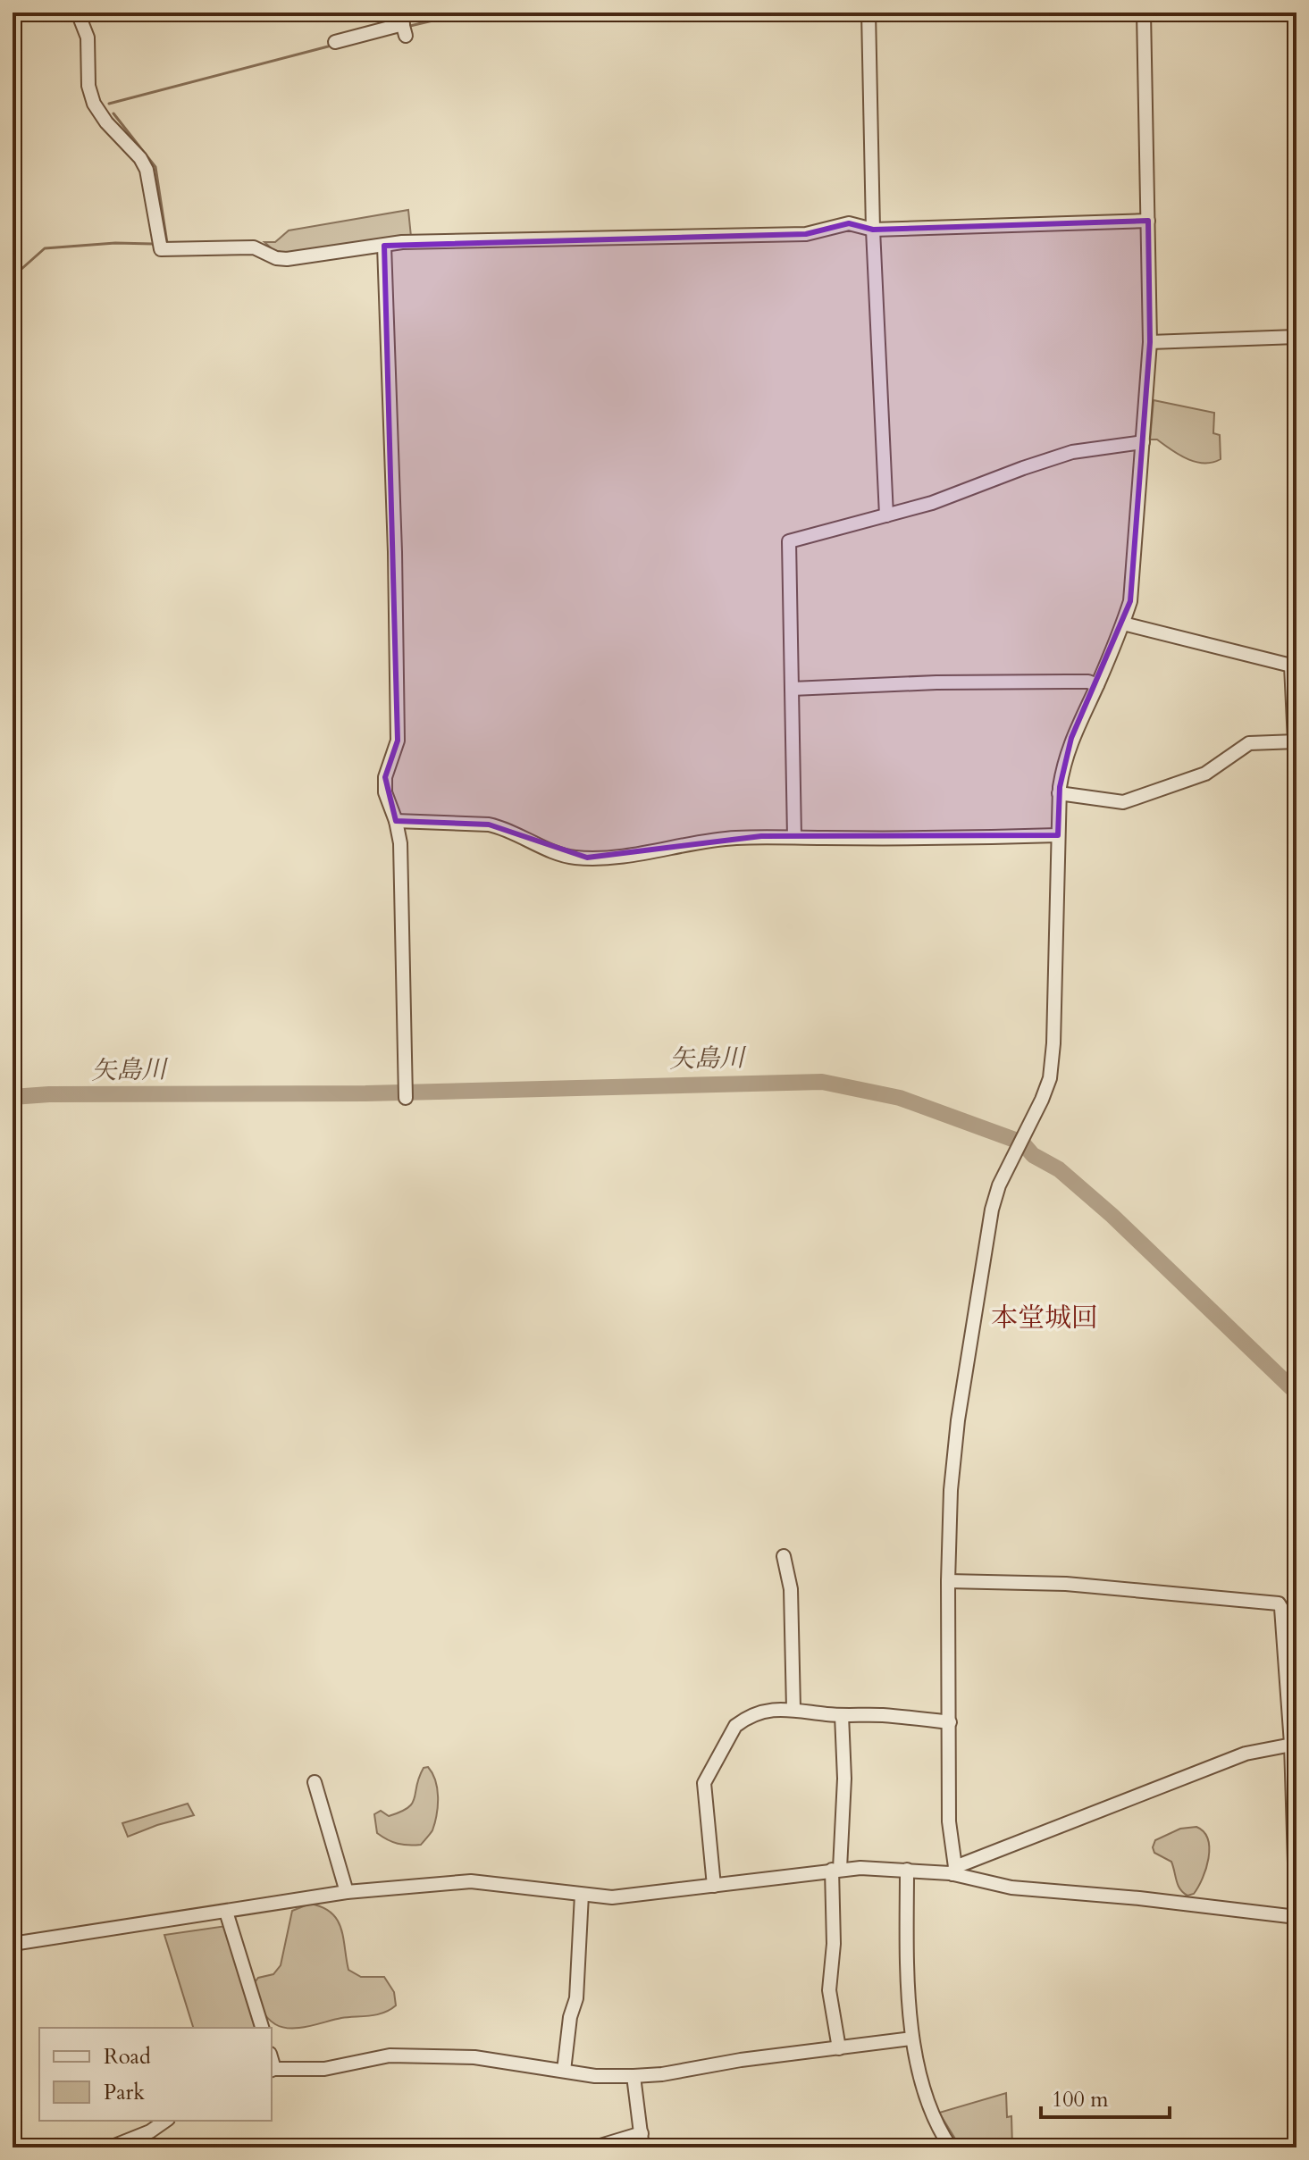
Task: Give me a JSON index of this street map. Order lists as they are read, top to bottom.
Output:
{
  "districts": ["本堂城回"],
  "water": ["矢島川"],
  "legend": ["Road", "Park"],
  "scale_bar": "100 m"
}
